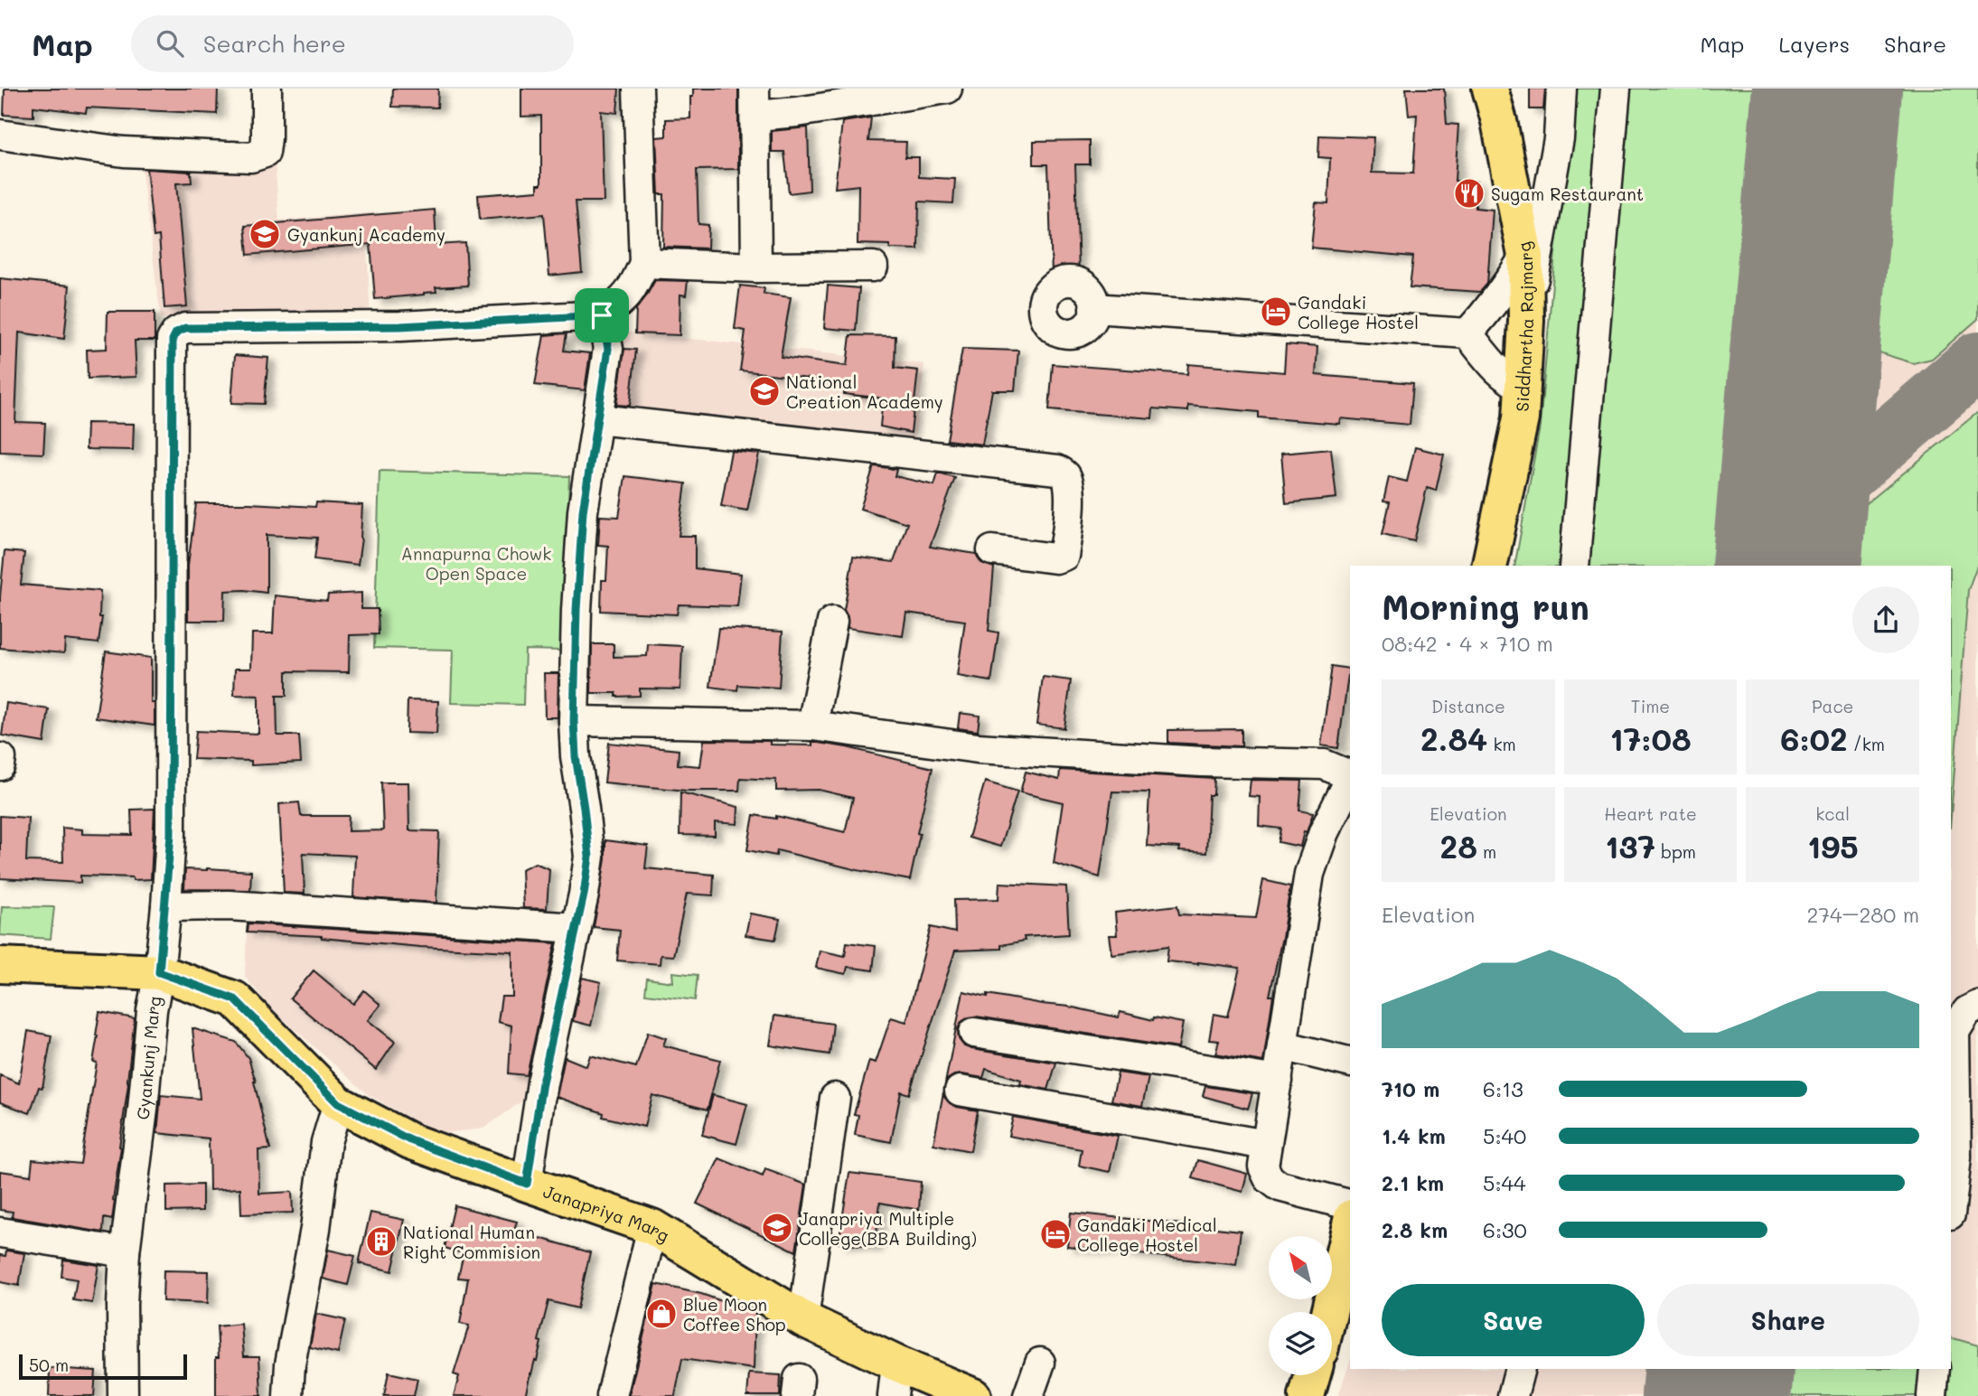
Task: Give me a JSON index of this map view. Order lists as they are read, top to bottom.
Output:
{
  "streets": {
    "main road": ["Siddhartha Rajmarg", "Janapriya Marg"],
    "street": ["Gyankunj Marg"]
  },
  "crossings": [
    ["Gyankunj Marg", "Janapriya Marg"]
  ],
  "parks": ["Annapurna Chowk Open Space"],
  "places": {
    "restaurant": ["Sugam Restaurant"],
    "school or university": ["Gyankunj Academy", "National Creation Academy", "Janapriya Multiple College(BBA Building)"],
    "hotel": ["Gandaki College Hostel", "Gandaki Medical College Hostel"],
    "building": ["National Human Right Commision"],
    "shop": ["Blue Moon Coffee Shop"]
  },
  "scale_bar": "50 m",
  "north": "top left",
  "page": {
    "header": "Map",
    "search": "Search here",
    "nav": ["Map", "Layers", "Share"],
    "heading": ["Morning run", "08:42 · 4 × 710 m"],
    "stats": [
      ["Distance", "2.84 km"],
      ["Time", "17:08"],
      ["Pace", "6:02 /km"],
      ["Elevation", "28 m"],
      ["Heart rate", "137 bpm"],
      ["kcal", "195"]
    ],
    "chart": ["Elevation", "274–280 m"],
    "list": [
      {
        "name": "710 m",
        "note": "6:13"
      },
      {
        "name": "1.4 km",
        "note": "5:40"
      },
      {
        "name": "2.1 km",
        "note": "5:44"
      },
      {
        "name": "2.8 km",
        "note": "6:30"
      }
    ],
    "buttons": ["Save", "Share"],
    "scale": "50 m"
  }
}
